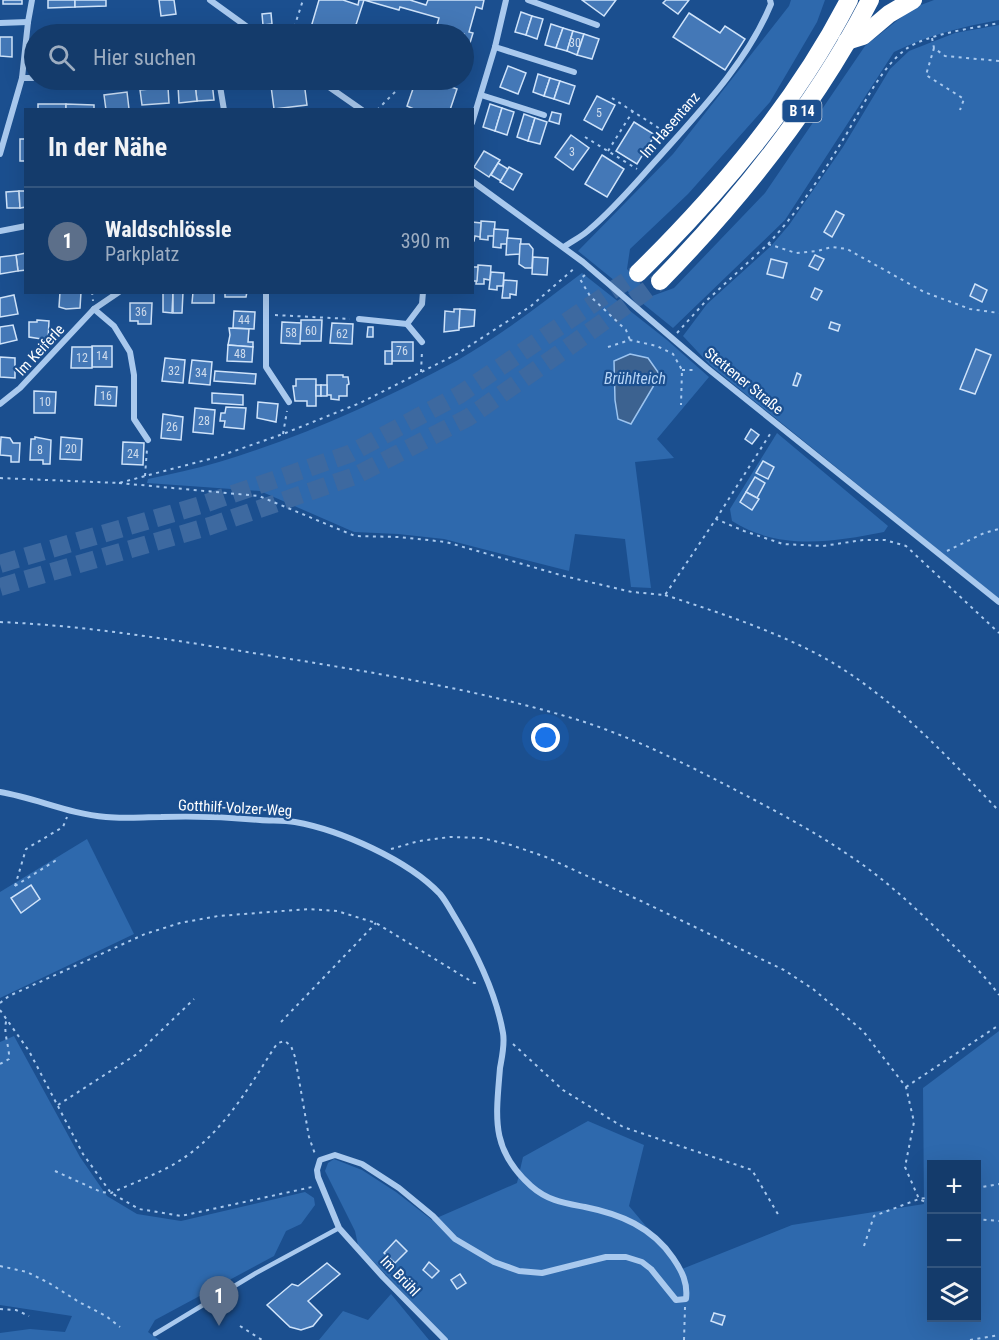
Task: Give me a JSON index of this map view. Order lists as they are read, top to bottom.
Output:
{
  "streets": {
    "highway": ["B 14"],
    "street": [
      "Im Hasentanz",
      "Im Keiferle",
      "Stettener Straße",
      "Gotthilf-Volzer-Weg",
      "Im Brühl"
    ]
  },
  "crossings": [
    ["Im Hasentanz", "Stettener Straße"]
  ],
  "water": ["Brühlteich"],
  "house_numbers": [
    "30",
    "5",
    "3",
    "36",
    "44",
    "60",
    "58",
    "62",
    "76",
    "48",
    "14",
    "12",
    "32",
    "34",
    "16",
    "10",
    "28",
    "26",
    "20",
    "8",
    "24"
  ],
  "page": {
    "search": "Hier suchen",
    "heading": "In der Nähe",
    "list": [
      {
        "mark": "1",
        "name": "Waldschlössle",
        "note": "Parkplatz",
        "value": "390 m"
      }
    ],
    "map_buttons": ["+", "−"],
    "pins": "1"
  }
}
